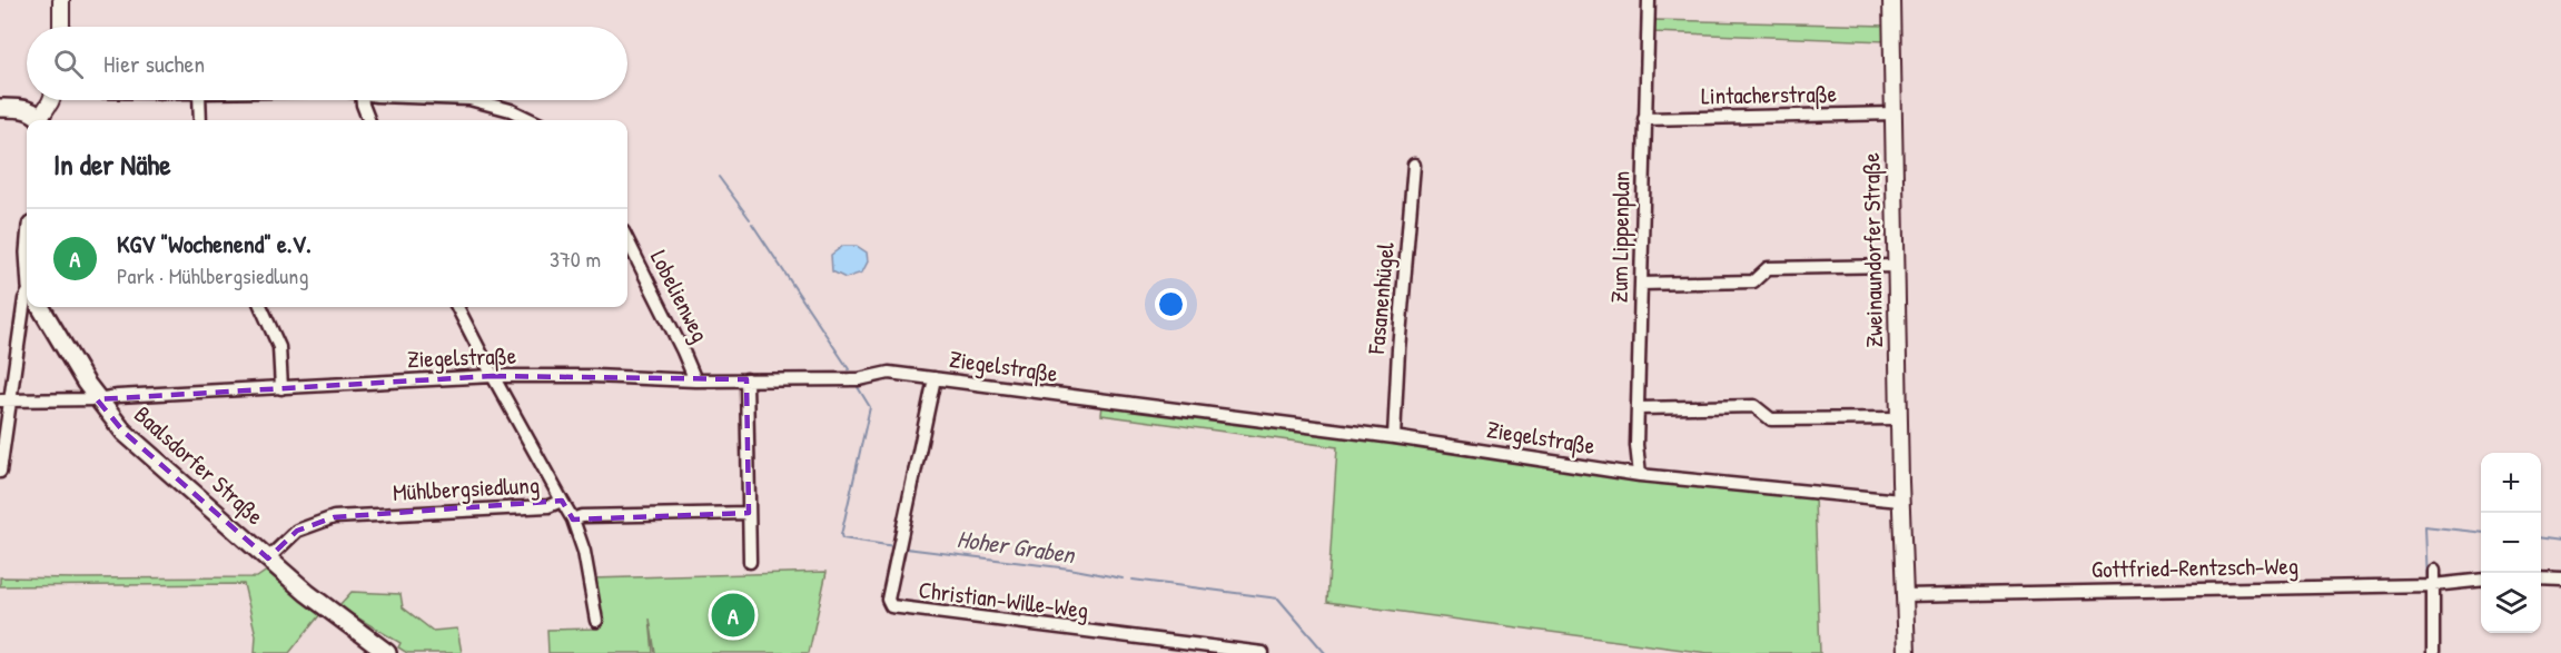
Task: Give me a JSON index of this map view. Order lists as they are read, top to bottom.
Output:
{
  "streets": {
    "main road": ["Baalsdorfer Straße"],
    "street": [
      "Lintacherstraße",
      "Zum Lippenplan",
      "Zweinaundorfer Straße",
      "Lobelienweg",
      "Fasanenhügel",
      "Ziegelstraße",
      "Mühlbergsiedlung",
      "Gottfried-Rentzsch-Weg",
      "Christian-Wille-Weg"
    ]
  },
  "crossings": [
    ["Lintacherstraße", "Zum Lippenplan"],
    ["Lintacherstraße", "Zweinaundorfer Straße"],
    ["Zum Lippenplan", "Ziegelstraße"],
    ["Zweinaundorfer Straße", "Ziegelstraße"],
    ["Zweinaundorfer Straße", "Gottfried-Rentzsch-Weg"],
    ["Lobelienweg", "Ziegelstraße"],
    ["Fasanenhügel", "Ziegelstraße"],
    ["Ziegelstraße", "Baalsdorfer Straße"],
    ["Ziegelstraße", "Christian-Wille-Weg"],
    ["Baalsdorfer Straße", "Mühlbergsiedlung"]
  ],
  "water": ["Hoher Graben"],
  "page": {
    "search": "Hier suchen",
    "heading": "In der Nähe",
    "list": [
      {
        "mark": "A",
        "name": "KGV \"Wochenend\" e.V.",
        "note": "Park · Mühlbergsiedlung",
        "value": "370 m"
      }
    ],
    "map_buttons": ["+", "−"],
    "pins": "A"
  }
}
